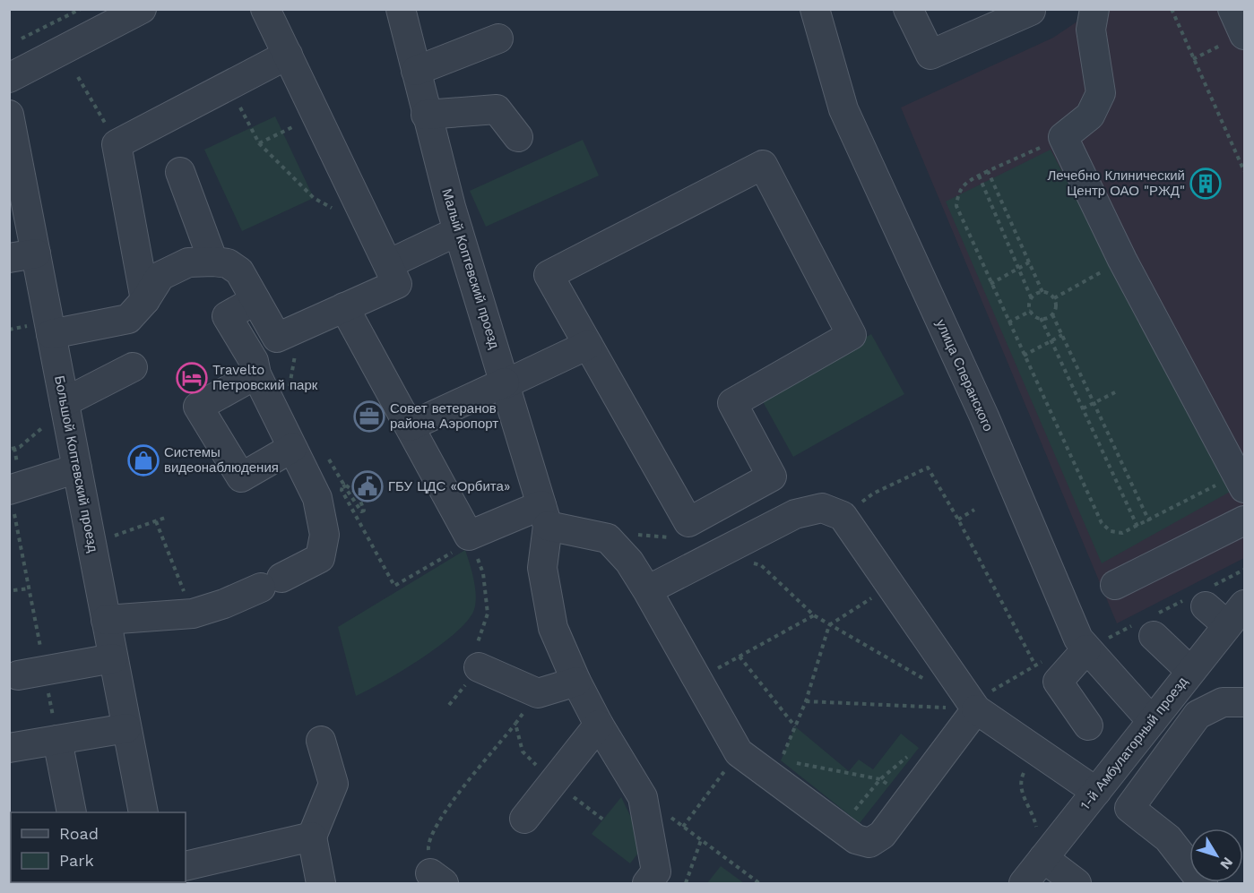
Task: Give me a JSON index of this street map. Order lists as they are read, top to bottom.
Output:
{
  "streets": {
    "street": [
      "Малый Коптевский проезд",
      "улица Сперанского",
      "Большой Коптевский проезд",
      "1-й Амбулаторный проезд"
    ]
  },
  "crossings": [
    ["улица Сперанского", "1-й Амбулаторный проезд"]
  ],
  "places": {
    "building": ["Лечебно Клинический Центр ОАО \"РЖД\""],
    "hotel": ["Travelto Петровский парк"],
    "office": ["Совет ветеранов района Аэропорт"],
    "shop": ["Системы видеонаблюдения"],
    "public building": ["ГБУ ЦДС «Орбита»"]
  },
  "legend": ["Road", "Park"],
  "north": "bottom right"
}
